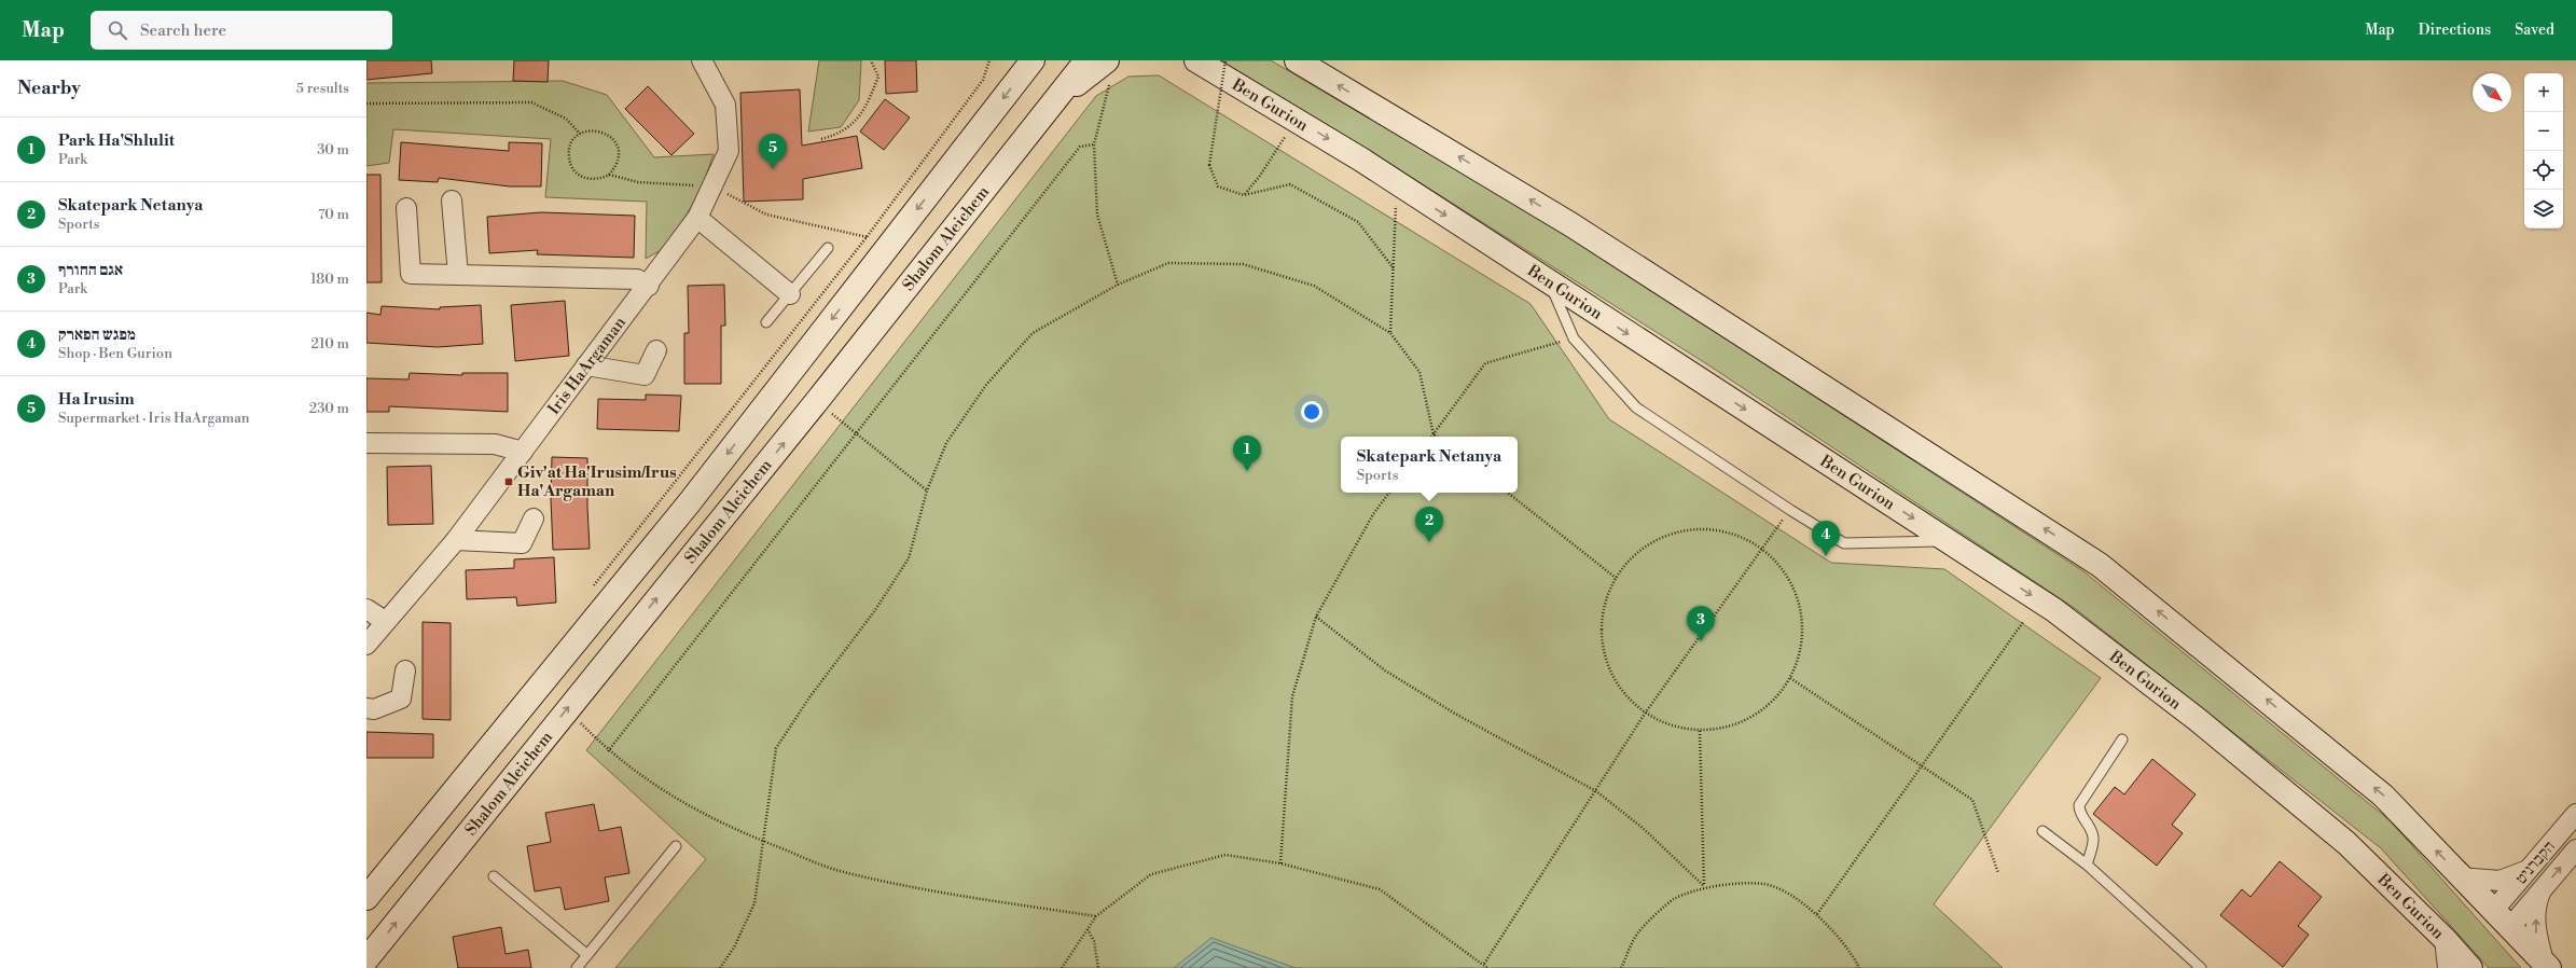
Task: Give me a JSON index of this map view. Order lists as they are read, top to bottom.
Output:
{
  "streets": {
    "main road": ["Ben Gurion", "Shalom Aleichem"],
    "street": ["Iris HaArgaman", "הקברניט"]
  },
  "places": {
    "transit": ["Giv'at Ha'Irusim/Irus Ha'Argaman"]
  },
  "north": "bottom right",
  "page": {
    "header": "Map",
    "search": "Search here",
    "nav": ["Map", "Directions", "Saved"],
    "heading": ["Nearby", "5 results"],
    "map_buttons": ["+", "−"],
    "list": [
      {
        "mark": "1",
        "name": "Park Ha'Shlulit",
        "note": "Park",
        "value": "30 m"
      },
      {
        "mark": "2",
        "name": "Skatepark Netanya",
        "note": "Sports",
        "value": "70 m"
      },
      {
        "mark": "3",
        "name": "אגם החורף",
        "note": "Park",
        "value": "180 m"
      },
      {
        "mark": "4",
        "name": "מפגש הפארק",
        "note": "Shop · Ben Gurion",
        "value": "210 m"
      },
      {
        "mark": "5",
        "name": "Ha Irusim",
        "note": "Supermarket · Iris HaArgaman",
        "value": "230 m"
      }
    ],
    "pins": [
      "5",
      "1",
      "2",
      "4",
      "3"
    ],
    "popup": ["Skatepark Netanya", "Sports"]
  }
}
